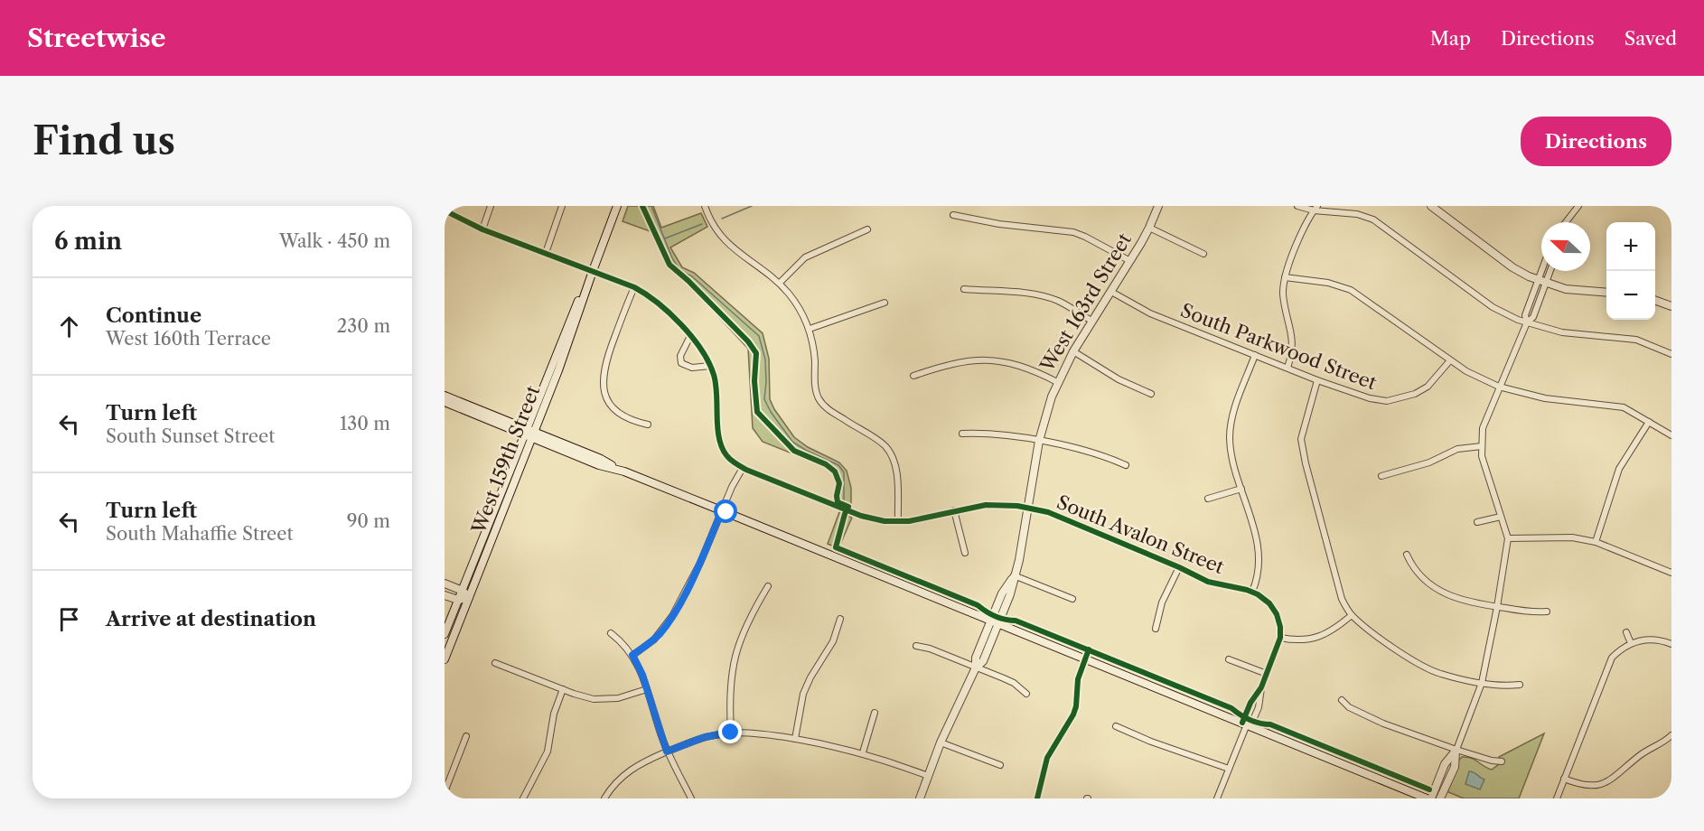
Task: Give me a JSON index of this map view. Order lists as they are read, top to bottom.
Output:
{
  "streets": {
    "main road": ["West 159th Street"],
    "street": ["West 163rd Street", "South Parkwood Street", "South Avalon Street"]
  },
  "crossings": [
    ["West 163rd Street", "South Parkwood Street"],
    ["West 163rd Street", "South Avalon Street"],
    ["West 159th Street", "South Avalon Street"]
  ],
  "north": "left",
  "page": {
    "header": "Streetwise",
    "nav": ["Map", "Directions", "Saved"],
    "buttons": "Directions",
    "title": "Find us",
    "heading": ["6 min", "Walk · 450 m"],
    "map_buttons": ["+", "−"],
    "list": [
      ["Continue", "West 160th Terrace", "230 m"],
      ["Turn left", "South Sunset Street", "130 m"],
      ["Turn left", "South Mahaffie Street", "90 m"],
      "Arrive at destination"
    ]
  }
}
